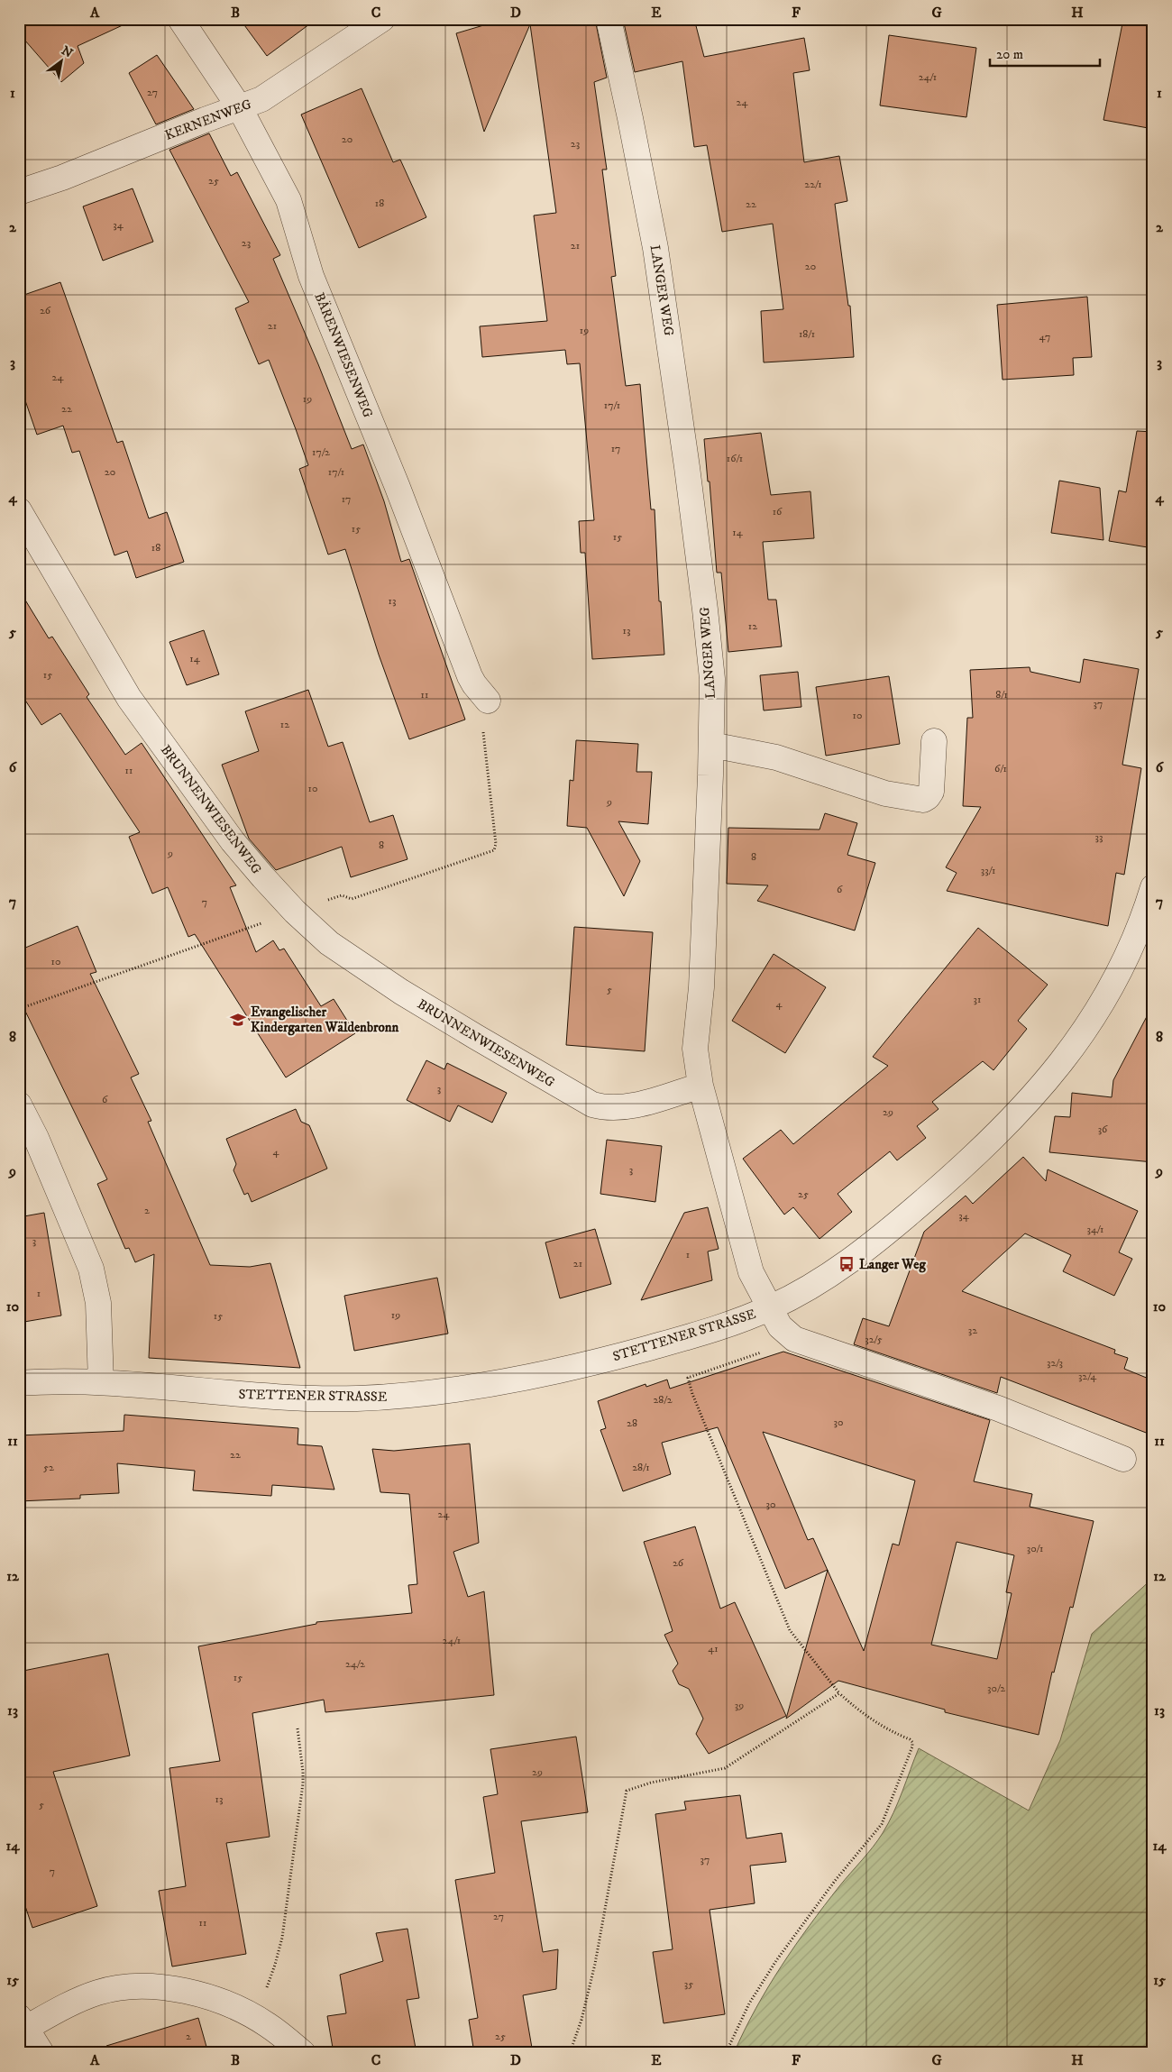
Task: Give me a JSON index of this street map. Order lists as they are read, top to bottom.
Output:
{
  "streets": {
    "street": [
      "KERNENWEG",
      "LANGER WEG",
      "BÄRENWIESENWEG",
      "BRUNNENWIESENWEG",
      "STETTENER STRASSE"
    ]
  },
  "crossings": [
    ["KERNENWEG", "BÄRENWIESENWEG"],
    ["LANGER WEG", "BRUNNENWIESENWEG"],
    ["LANGER WEG", "STETTENER STRASSE"]
  ],
  "places": {
    "school or university": ["Evangelischer Kindergarten Wäldenbronn"],
    "bus stop": ["Langer Weg"]
  },
  "house_numbers": [
    "24/1",
    "27",
    "24",
    "20",
    "23",
    "25",
    "22/1",
    "18",
    "22",
    "34",
    "23",
    "21",
    "20",
    "26",
    "21",
    "19",
    "18/1",
    "47",
    "24",
    "19",
    "17/1",
    "22",
    "17",
    "17/2",
    "16/1",
    "20",
    "17/1",
    "17",
    "16",
    "15",
    "14",
    "15",
    "18",
    "13",
    "12",
    "13",
    "14",
    "15",
    "11",
    "8/1",
    "37",
    "10",
    "12",
    "6/1",
    "11",
    "10",
    "9",
    "33",
    "8",
    "9",
    "8",
    "33/1",
    "6",
    "7",
    "10",
    "5",
    "31",
    "4",
    "3",
    "6",
    "29",
    "36",
    "4",
    "3",
    "25",
    "2",
    "34",
    "34/1",
    "3",
    "1",
    "21",
    "1",
    "19",
    "15",
    "32",
    "32/5",
    "32/3",
    "32/4",
    "28/2",
    "30",
    "28",
    "22",
    "52",
    "28/1",
    "30",
    "24",
    "30/1",
    "26",
    "24/1",
    "41",
    "24/2",
    "15",
    "30/2",
    "39",
    "29",
    "13",
    "5",
    "37",
    "7",
    "27",
    "11",
    "35",
    "2",
    "25"
  ],
  "scale_bar": "20 m",
  "north": "top right",
  "grid": {
    "columns": [
      "A",
      "B",
      "C",
      "D",
      "E",
      "F",
      "G",
      "H"
    ],
    "rows": [
      "1",
      "2",
      "3",
      "4",
      "5",
      "6",
      "7",
      "8",
      "9",
      "10",
      "11",
      "12",
      "13",
      "14",
      "15"
    ]
  }
}
